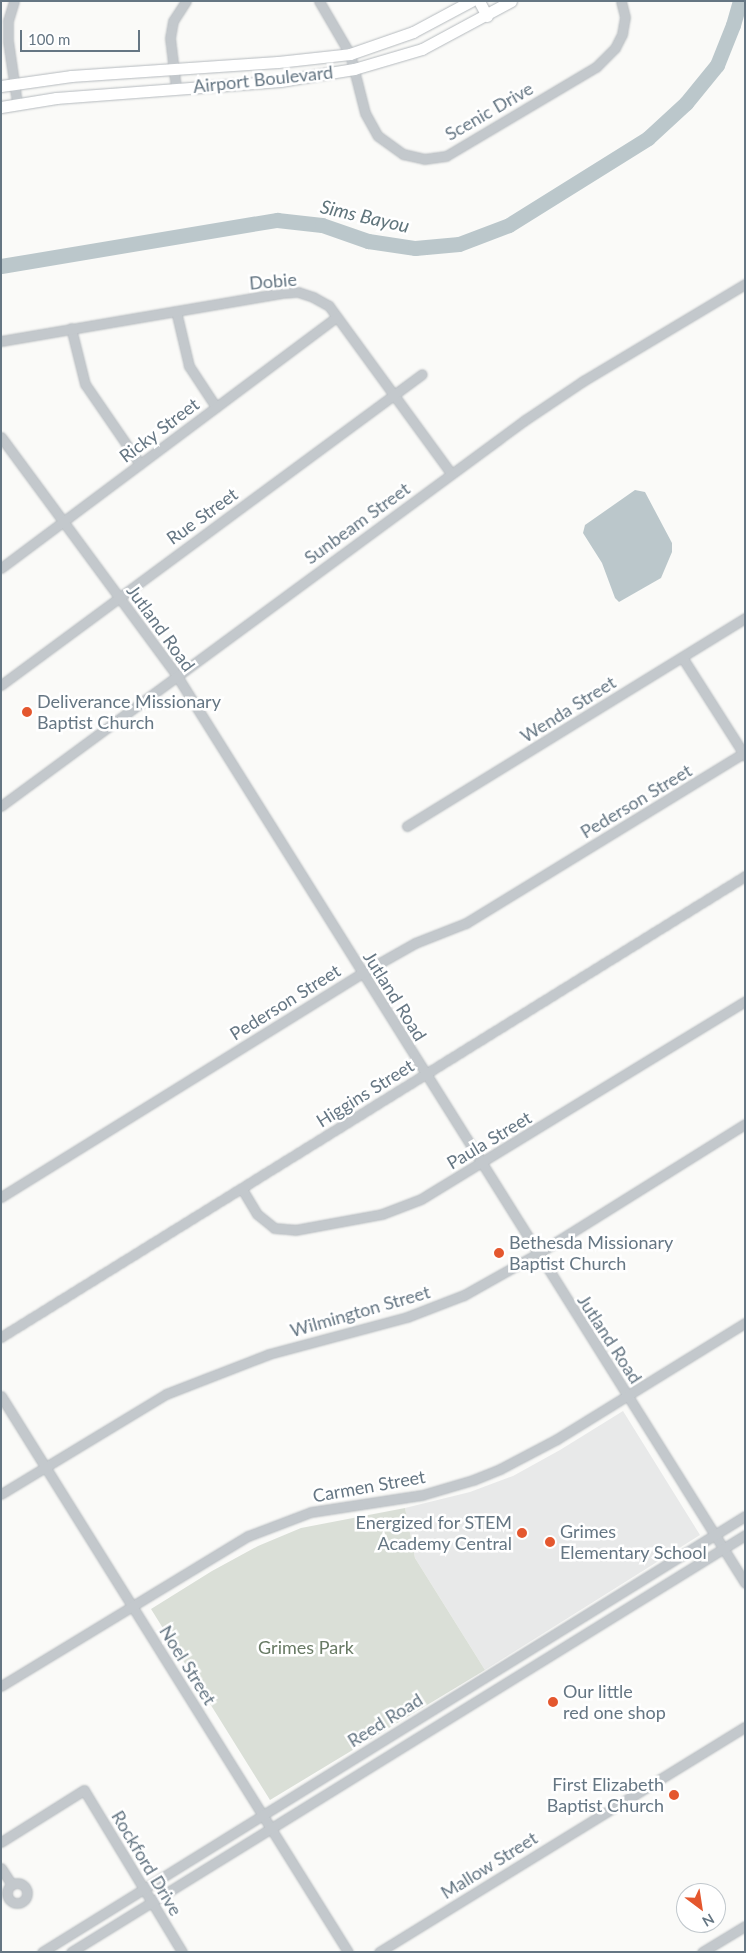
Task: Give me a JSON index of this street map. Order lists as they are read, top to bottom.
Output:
{
  "streets": {
    "main road": ["Airport Boulevard"],
    "street": [
      "Scenic Drive",
      "Dobie",
      "Ricky Street",
      "Rue Street",
      "Sunbeam Street",
      "Jutland Road",
      "Wenda Street",
      "Pederson Street",
      "Higgins Street",
      "Paula Street",
      "Wilmington Street",
      "Carmen Street",
      "Noel Street",
      "Reed Road",
      "Rockford Drive",
      "Mallow Street"
    ]
  },
  "crossings": [
    ["Airport Boulevard", "Scenic Drive"],
    ["Dobie", "Ricky Street"],
    ["Dobie", "Rue Street"],
    ["Dobie", "Sunbeam Street"],
    ["Ricky Street", "Jutland Road"],
    ["Rue Street", "Jutland Road"],
    ["Sunbeam Street", "Jutland Road"],
    ["Jutland Road", "Pederson Street"],
    ["Jutland Road", "Higgins Street"],
    ["Jutland Road", "Paula Street"],
    ["Jutland Road", "Wilmington Street"],
    ["Jutland Road", "Carmen Street"],
    ["Jutland Road", "Reed Road"],
    ["Higgins Street", "Paula Street"],
    ["Wilmington Street", "Noel Street"],
    ["Carmen Street", "Noel Street"],
    ["Noel Street", "Reed Road"],
    ["Reed Road", "Rockford Drive"]
  ],
  "water": ["Sims Bayou"],
  "parks": ["Grimes Park"],
  "places": [
    "Deliverance Missionary Baptist Church",
    "Bethesda Missionary Baptist Church",
    "Energized for STEM Academy Central",
    "Grimes Elementary School",
    "Our little red one shop",
    "First Elizabeth Baptist Church"
  ],
  "scale_bar": "100 m",
  "north": "bottom right"
}
